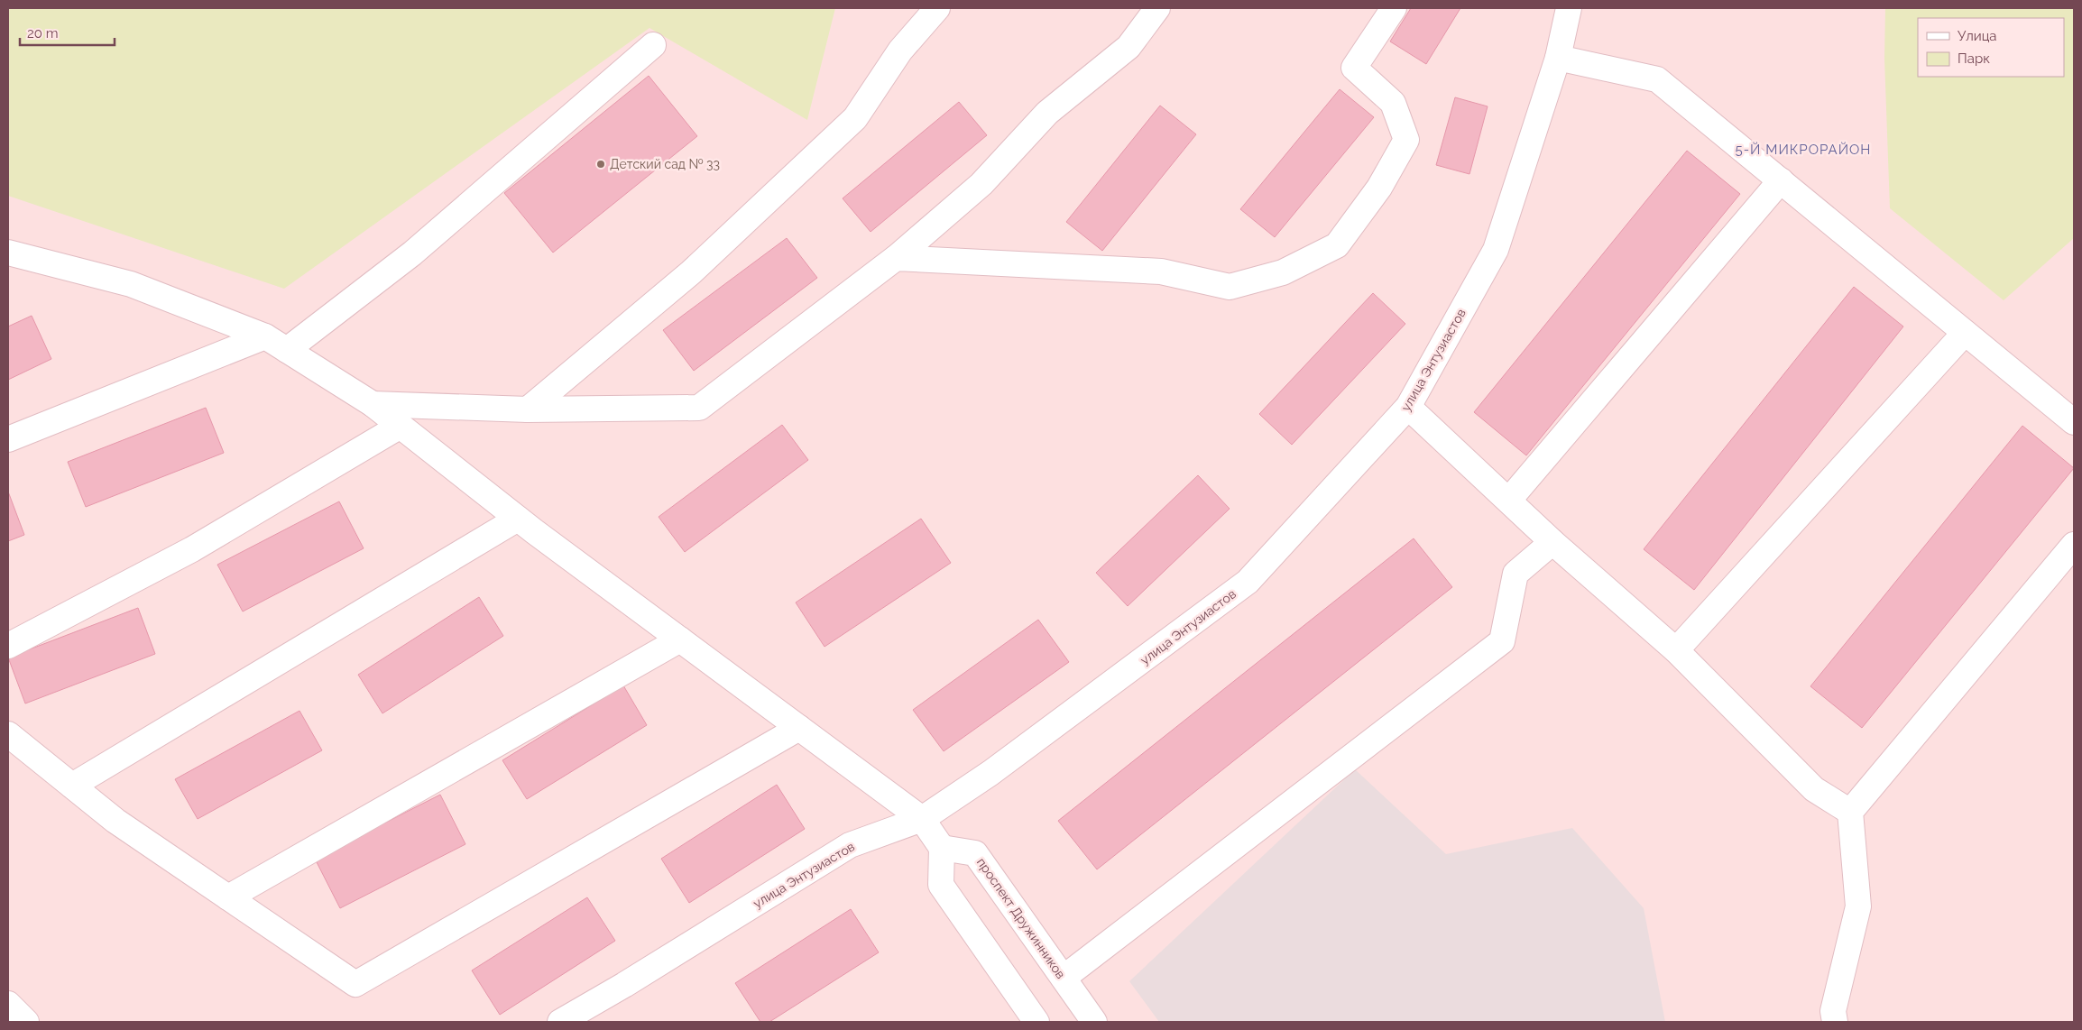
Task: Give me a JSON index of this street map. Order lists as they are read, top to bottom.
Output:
{
  "streets": {
    "street": ["улица Энтузиастов", "проспект Дружинников"]
  },
  "districts": ["5-Й МИКРОРАЙОН"],
  "places": ["Детский сад № 33"],
  "legend": ["Улица", "Парк"],
  "scale_bar": "20 m"
}
